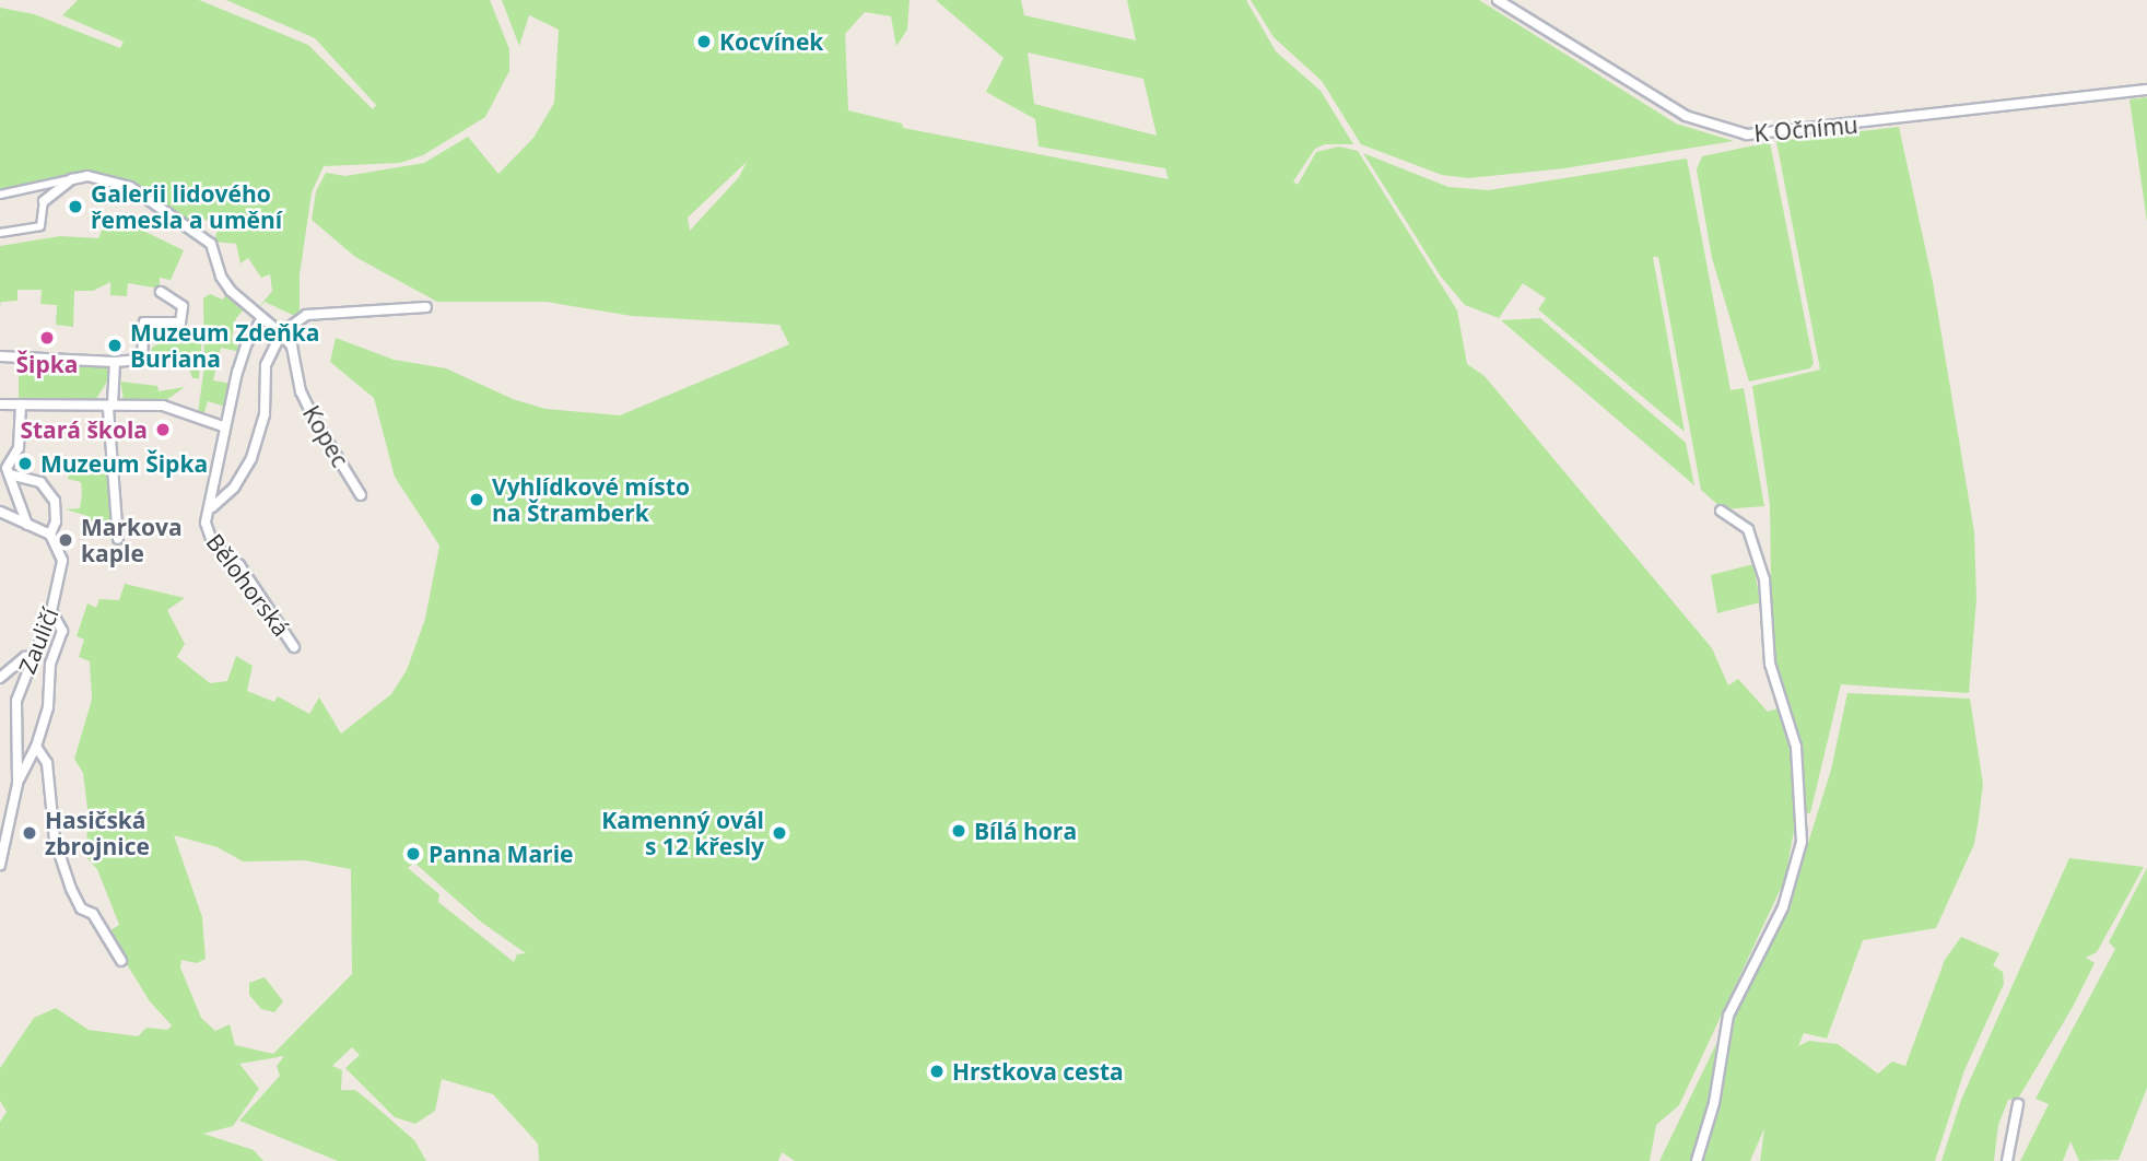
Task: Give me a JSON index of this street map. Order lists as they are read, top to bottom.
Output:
{
  "streets": {
    "street": [
      "K Očnímu",
      "Kopec",
      "Bělohorská",
      "Zauličí"
    ]
  },
  "crossings": [
    ["Kopec", "Bělohorská"]
  ],
  "places": [
    "Kocvínek",
    "Galerii lidového řemesla a umění",
    "Šipka",
    "Muzeum Zdeňka Buriana",
    "Stará škola",
    "Muzeum Šipka",
    "Vyhlídkové místo na Štramberk",
    "Markova kaple",
    "Bílá hora",
    "Hasičská zbrojnice",
    "Kamenný ovál s 12 křesly",
    "Panna Marie",
    "Hrstkova cesta"
  ]
}
